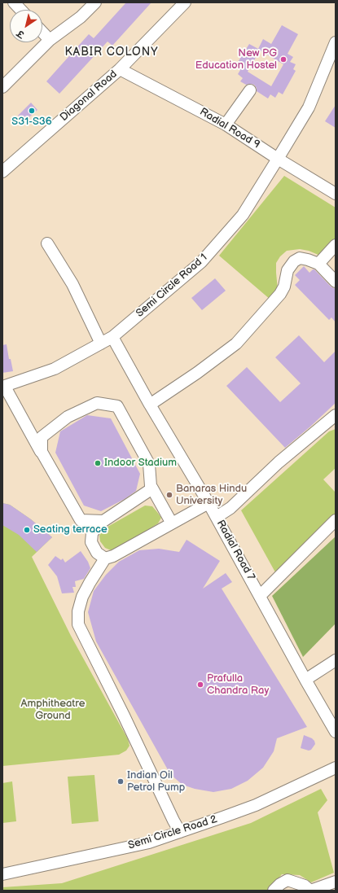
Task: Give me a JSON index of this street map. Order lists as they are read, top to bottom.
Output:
{
  "streets": {
    "street": [
      "Diagonal Road",
      "Radial Road 9",
      "Semi Circle Road 1",
      "Radial Road 7",
      "Semi Circle Road 2"
    ]
  },
  "crossings": [
    ["Diagonal Road", "Radial Road 9"],
    ["Radial Road 9", "Semi Circle Road 1"],
    ["Semi Circle Road 1", "Radial Road 7"]
  ],
  "districts": ["KABIR COLONY"],
  "parks": ["Amphitheatre Ground"],
  "places": [
    "New PG Education Hostel",
    "S31-S36",
    "Indoor Stadium",
    "Banaras Hindu University",
    "Seating terrace",
    "Prafulla Chandra Ray",
    "Indian Oil Petrol Pump"
  ],
  "north": "bottom left"
}
